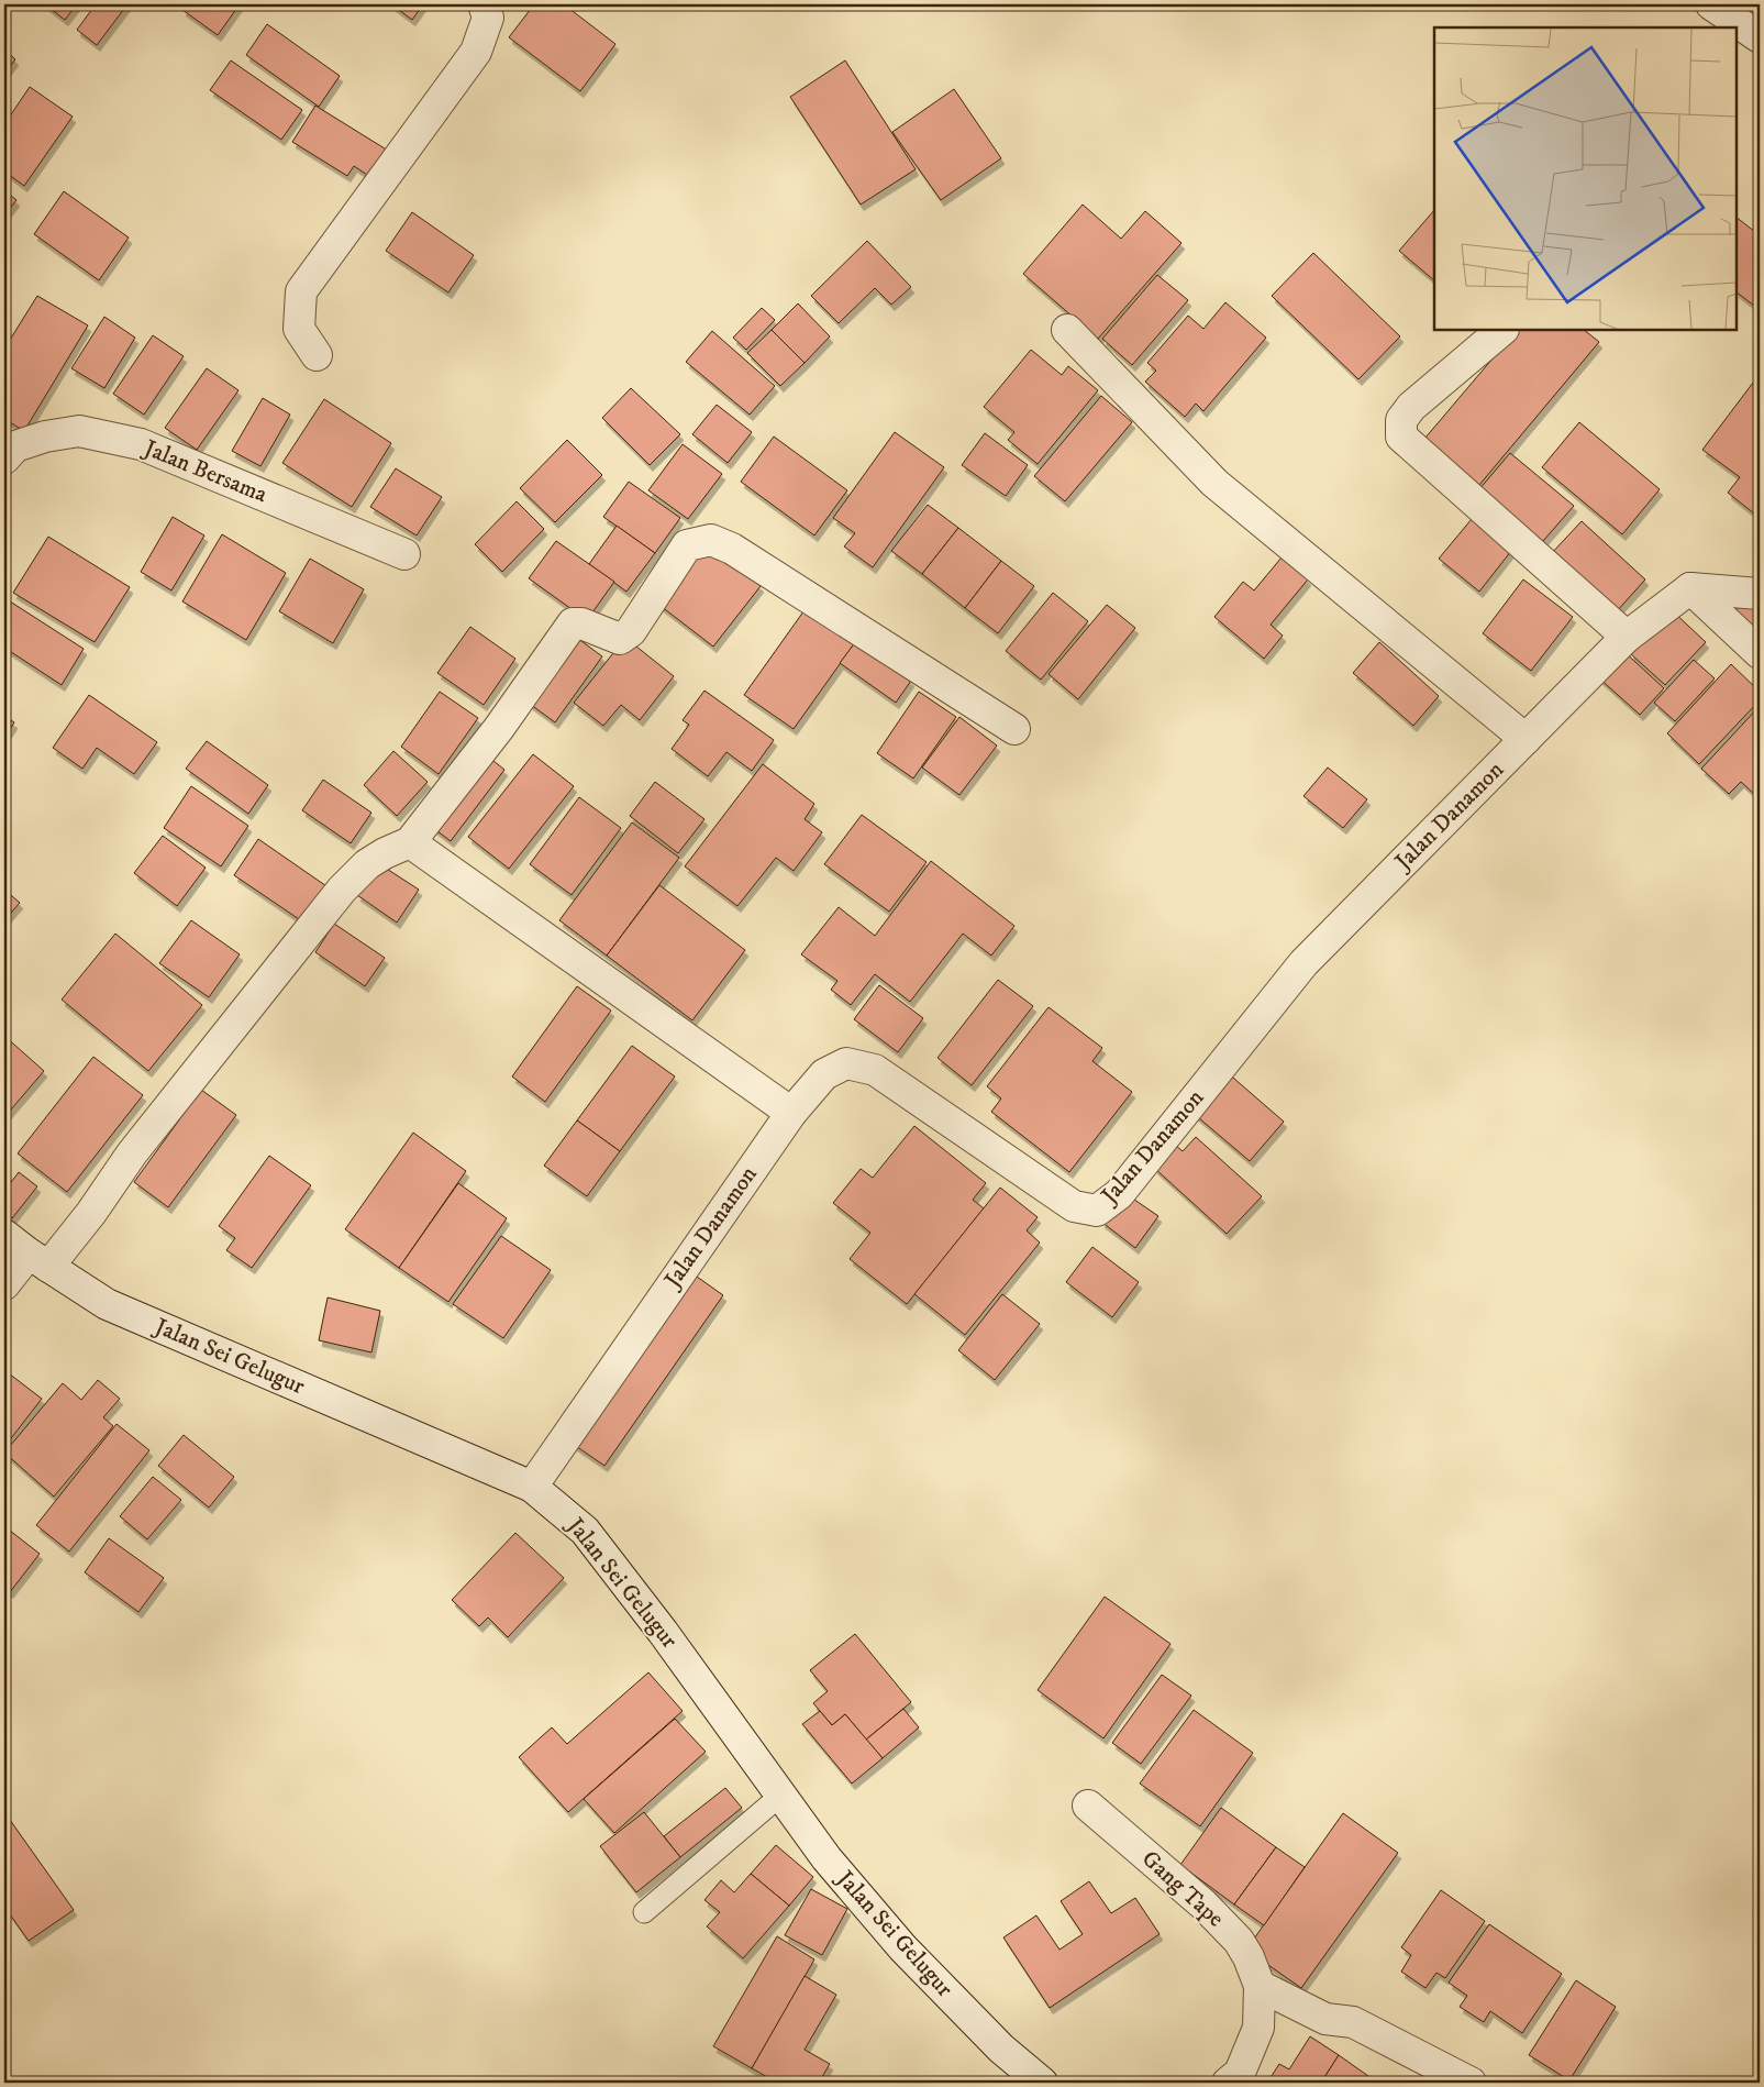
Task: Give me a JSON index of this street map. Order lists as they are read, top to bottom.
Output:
{
  "streets": {
    "street": [
      "Jalan Bersama",
      "Jalan Danamon",
      "Jalan Sei Gelugur",
      "Gang Tape"
    ]
  },
  "crossings": [
    ["Jalan Danamon", "Jalan Sei Gelugur"]
  ]
}
